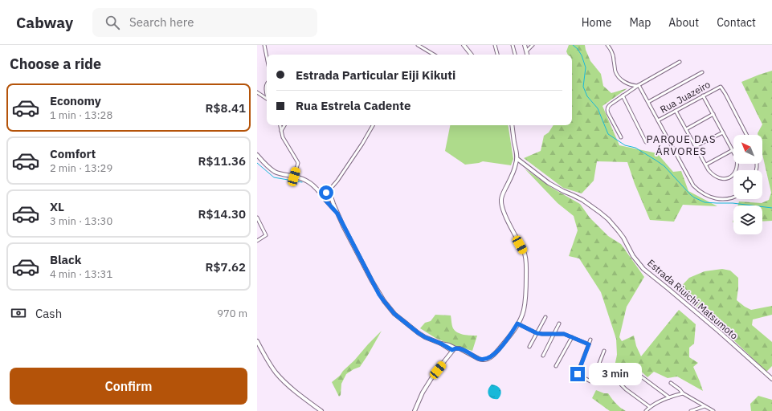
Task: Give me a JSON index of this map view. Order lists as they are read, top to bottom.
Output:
{
  "streets": {
    "street": ["Rua Juazeiro", "Estrada Riuichi Matsumoto"]
  },
  "districts": ["PARQUE DAS ÁRVORES"],
  "north": "top left",
  "page": {
    "header": "Cabway",
    "search": "Search here",
    "nav": [
      "Home",
      "Map",
      "About",
      "Contact"
    ],
    "heading": "Choose a ride",
    "banner": ["Estrada Particular Eiji Kikuti", "Rua Estrela Cadente"],
    "list": [
      {
        "name": "Economy",
        "note": "1 min · 13:28",
        "value": "R$8.41"
      },
      {
        "name": "Comfort",
        "note": "2 min · 13:29",
        "value": "R$11.36"
      },
      {
        "name": "XL",
        "note": "3 min · 13:30",
        "value": "R$14.30"
      },
      {
        "name": "Black",
        "note": "4 min · 13:31",
        "value": "R$7.62"
      }
    ],
    "pay": ["Cash", "970 m"],
    "buttons": "Confirm",
    "bubble": "3 min"
  }
}
